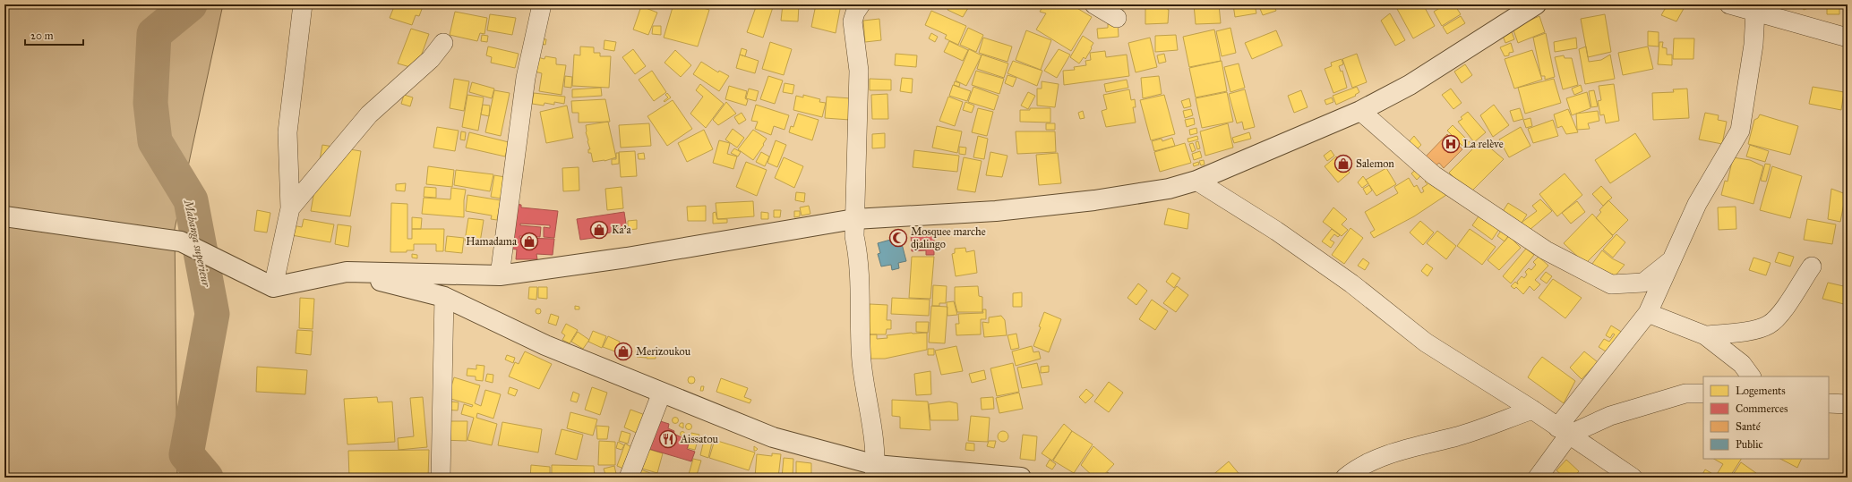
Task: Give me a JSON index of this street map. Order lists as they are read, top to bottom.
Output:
{
  "water": ["Mabanga superieur"],
  "places": {
    "hospital": ["La relève"],
    "shop": [
      "Salemon",
      "Ka'a",
      "Hamadama",
      "Merizoukou"
    ],
    "mosque": ["Mosquee marche djalingo"],
    "restaurant": ["Aissatou"]
  },
  "legend": [
    "Logements",
    "Commerces",
    "Santé",
    "Public"
  ],
  "scale_bar": "20 m"
}
